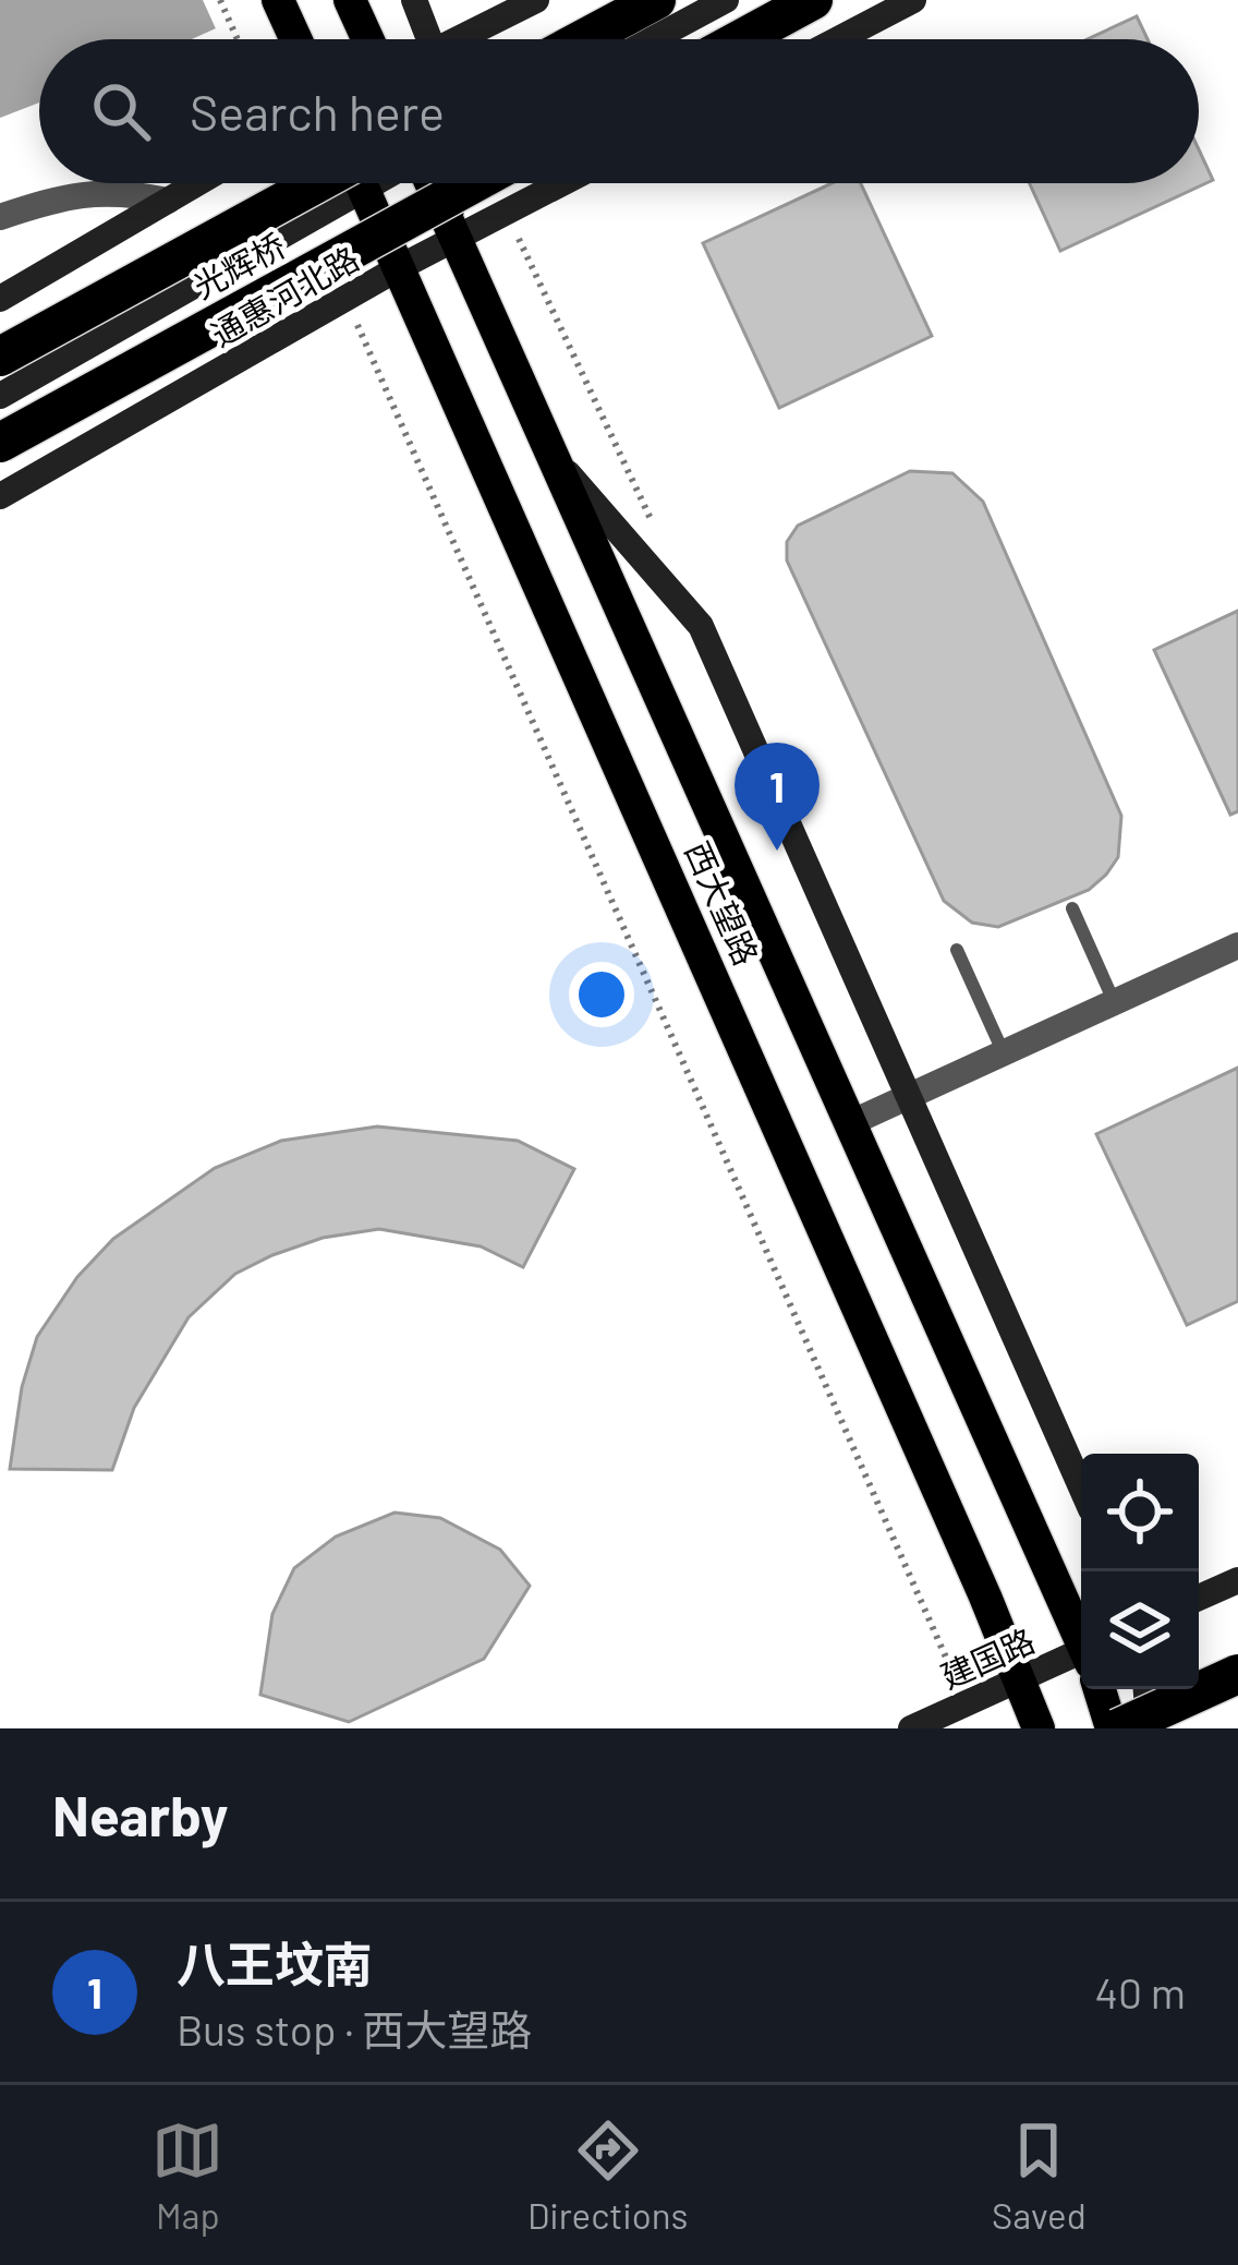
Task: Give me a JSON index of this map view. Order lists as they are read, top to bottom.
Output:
{
  "streets": {
    "highway": ["光辉桥"],
    "main road": ["西大望路"],
    "street": ["通惠河北路", "建国路"]
  },
  "crossings": [
    ["通惠河北路", "西大望路"],
    ["西大望路", "建国路"]
  ],
  "page": {
    "search": "Search here",
    "pins": "1",
    "heading": "Nearby",
    "list": [
      {
        "mark": "1",
        "name": "八王坟南",
        "note": "Bus stop · 西大望路",
        "value": "40 m"
      }
    ],
    "nav": ["Map", "Directions", "Saved"]
  }
}
